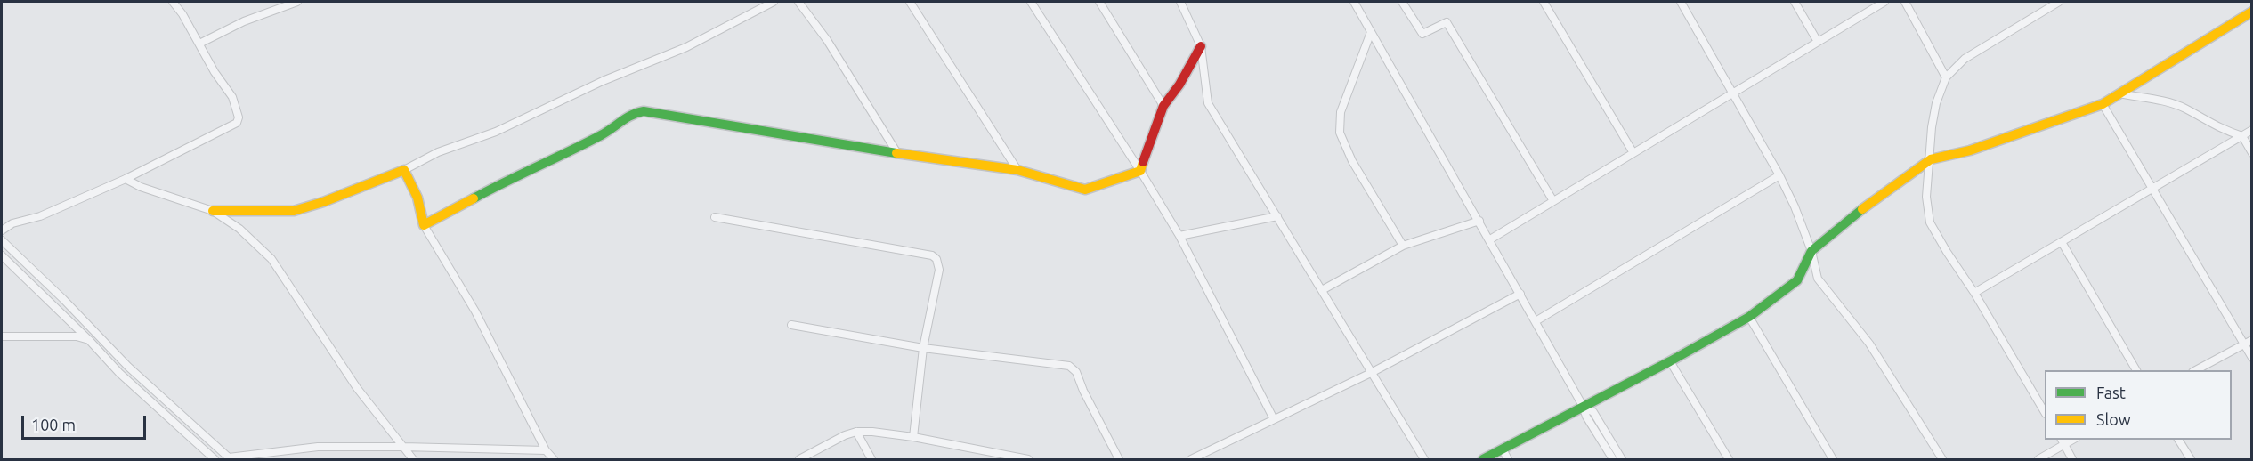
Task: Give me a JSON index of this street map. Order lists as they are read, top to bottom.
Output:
{
  "legend": ["Fast", "Slow"],
  "scale_bar": "100 m"
}
